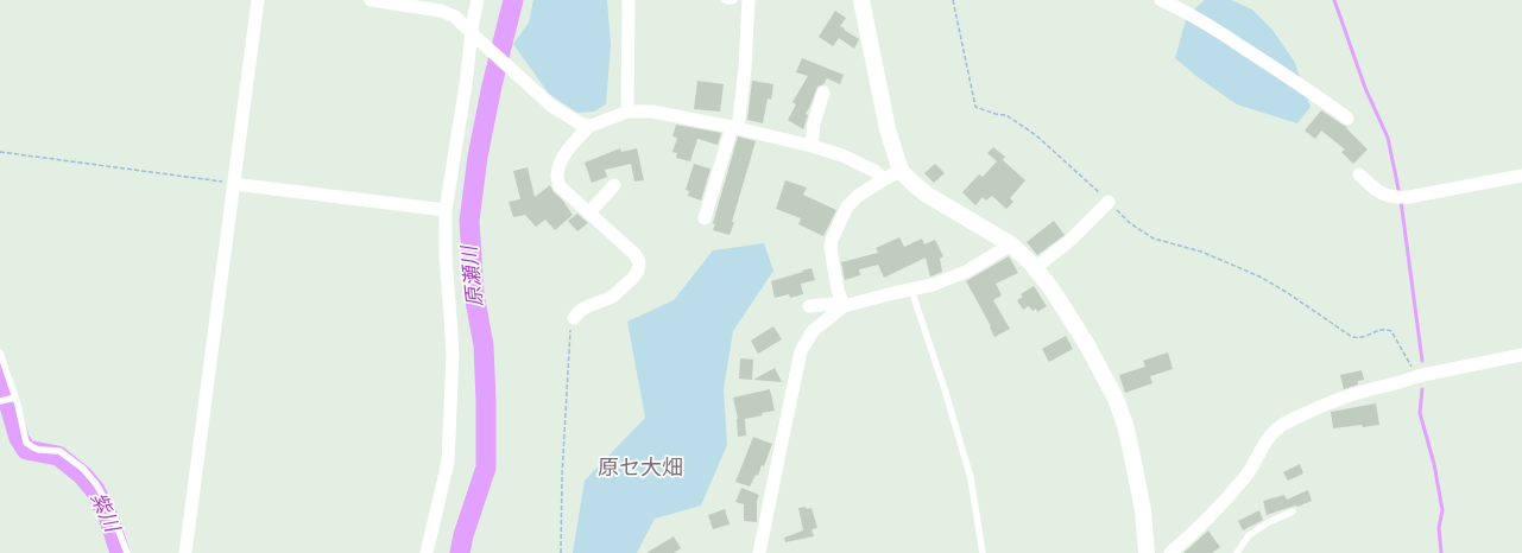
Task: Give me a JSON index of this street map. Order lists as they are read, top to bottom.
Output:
{
  "districts": ["原セ大畑"],
  "water": ["原瀬川", "紫川"]
}
